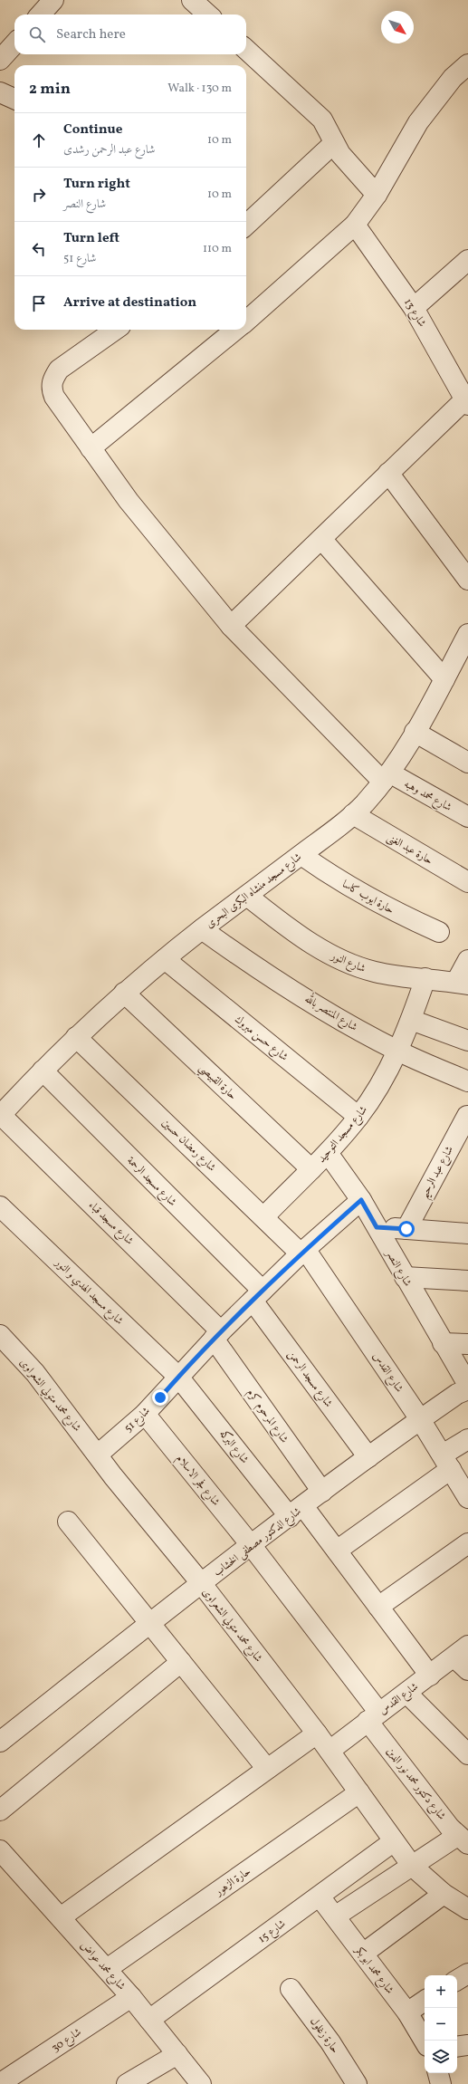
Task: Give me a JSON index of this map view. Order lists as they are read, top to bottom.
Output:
{
  "streets": {
    "street": [
      "شارع 13",
      "شارع محمد وهبه",
      "حارة عبد الغنى",
      "شارع مسجد منشاه البكرى البحرى",
      "حارة ايوب كاسا",
      "شارع النور",
      "شارع المنتصر بالله",
      "شارع حسن مبروك",
      "حارة القبيصي",
      "شارع مسجد التوحيد",
      "شارع رمضان حسين",
      "شارع عبد الرحيم",
      "شارع مسجد الرحمة",
      "شارع مسجد قباء",
      "شارع النصر",
      "شارع مسجد الهدي و النور",
      "شارع القدس",
      "شارع مسجد الرحمن",
      "شارع محمد متولي الشعراوى",
      "شارع المرحوم كرم",
      "شارع 51",
      "شارع البركه",
      "شارع فجر الاسلام",
      "شارع الدكتور مصطفى الخشاب",
      "شارع دكتور محمد نور الدين",
      "حارة الزهور",
      "شارع 15",
      "شارع محمد عواض",
      "شارع محمد ابو بكر",
      "حارة زغلول",
      "شارع 30"
    ]
  },
  "crossings": [
    ["شارع محمد وهبه", "شارع مسجد منشاه البكرى البحرى"],
    ["حارة عبد الغنى", "شارع مسجد منشاه البكرى البحرى"],
    ["شارع مسجد منشاه البكرى البحرى", "حارة ايوب كاسا"],
    ["شارع مسجد منشاه البكرى البحرى", "شارع النور"],
    ["شارع مسجد منشاه البكرى البحرى", "شارع المنتصر بالله"],
    ["شارع مسجد منشاه البكرى البحرى", "شارع حسن مبروك"],
    ["شارع مسجد منشاه البكرى البحرى", "حارة القبيصي"],
    ["شارع مسجد منشاه البكرى البحرى", "شارع رمضان حسين"],
    ["شارع مسجد منشاه البكرى البحرى", "شارع مسجد الرحمة"],
    ["شارع مسجد منشاه البكرى البحرى", "شارع مسجد قباء"],
    ["شارع النور", "شارع مسجد التوحيد"],
    ["شارع المنتصر بالله", "شارع مسجد التوحيد"],
    ["شارع حسن مبروك", "شارع مسجد التوحيد"],
    ["حارة القبيصي", "شارع مسجد التوحيد"],
    ["شارع مسجد التوحيد", "شارع رمضان حسين"],
    ["شارع مسجد التوحيد", "شارع النصر"],
    ["شارع رمضان حسين", "شارع القدس"],
    ["شارع رمضان حسين", "شارع 51"],
    ["شارع مسجد الرحمة", "شارع مسجد الرحمن"],
    ["شارع مسجد الرحمة", "شارع 51"],
    ["شارع مسجد قباء", "شارع المرحوم كرم"],
    ["شارع مسجد قباء", "شارع 51"],
    ["شارع النصر", "شارع 51"],
    ["شارع مسجد الهدي و النور", "شارع 51"],
    ["شارع مسجد الهدي و النور", "شارع البركه"],
    ["شارع القدس", "شارع محمد متولي الشعراوى"],
    ["شارع القدس", "شارع 51"],
    ["شارع القدس", "شارع البركه"],
    ["شارع القدس", "شارع فجر الاسلام"],
    ["شارع القدس", "شارع الدكتور مصطفى الخشاب"],
    ["شارع القدس", "شارع دكتور محمد نور الدين"],
    ["شارع مسجد الرحمن", "شارع 51"],
    ["شارع مسجد الرحمن", "شارع الدكتور مصطفى الخشاب"],
    ["شارع محمد متولي الشعراوى", "شارع 51"],
    ["شارع محمد متولي الشعراوى", "شارع الدكتور مصطفى الخشاب"],
    ["شارع محمد متولي الشعراوى", "حارة الزهور"],
    ["شارع محمد متولي الشعراوى", "شارع 15"],
    ["شارع المرحوم كرم", "شارع 51"],
    ["شارع المرحوم كرم", "شارع الدكتور مصطفى الخشاب"],
    ["شارع 51", "شارع البركه"],
    ["شارع 51", "شارع فجر الاسلام"],
    ["شارع البركه", "شارع الدكتور مصطفى الخشاب"],
    ["شارع فجر الاسلام", "شارع الدكتور مصطفى الخشاب"],
    ["شارع فجر الاسلام", "شارع دكتور محمد نور الدين"],
    ["حارة الزهور", "شارع محمد عواض"],
    ["شارع 15", "شارع محمد عواض"],
    ["شارع 15", "شارع محمد ابو بكر"],
    ["شارع محمد عواض", "شارع 30"]
  ],
  "north": "bottom right",
  "page": {
    "search": "Search here",
    "heading": ["2 min", "Walk · 130 m"],
    "list": [
      ["Continue", "شارع عبد الرحمن رشدى", "10 m"],
      ["Turn right", "شارع النصر", "10 m"],
      ["Turn left", "شارع 51", "110 m"],
      "Arrive at destination"
    ],
    "map_buttons": ["+", "−"]
  }
}
